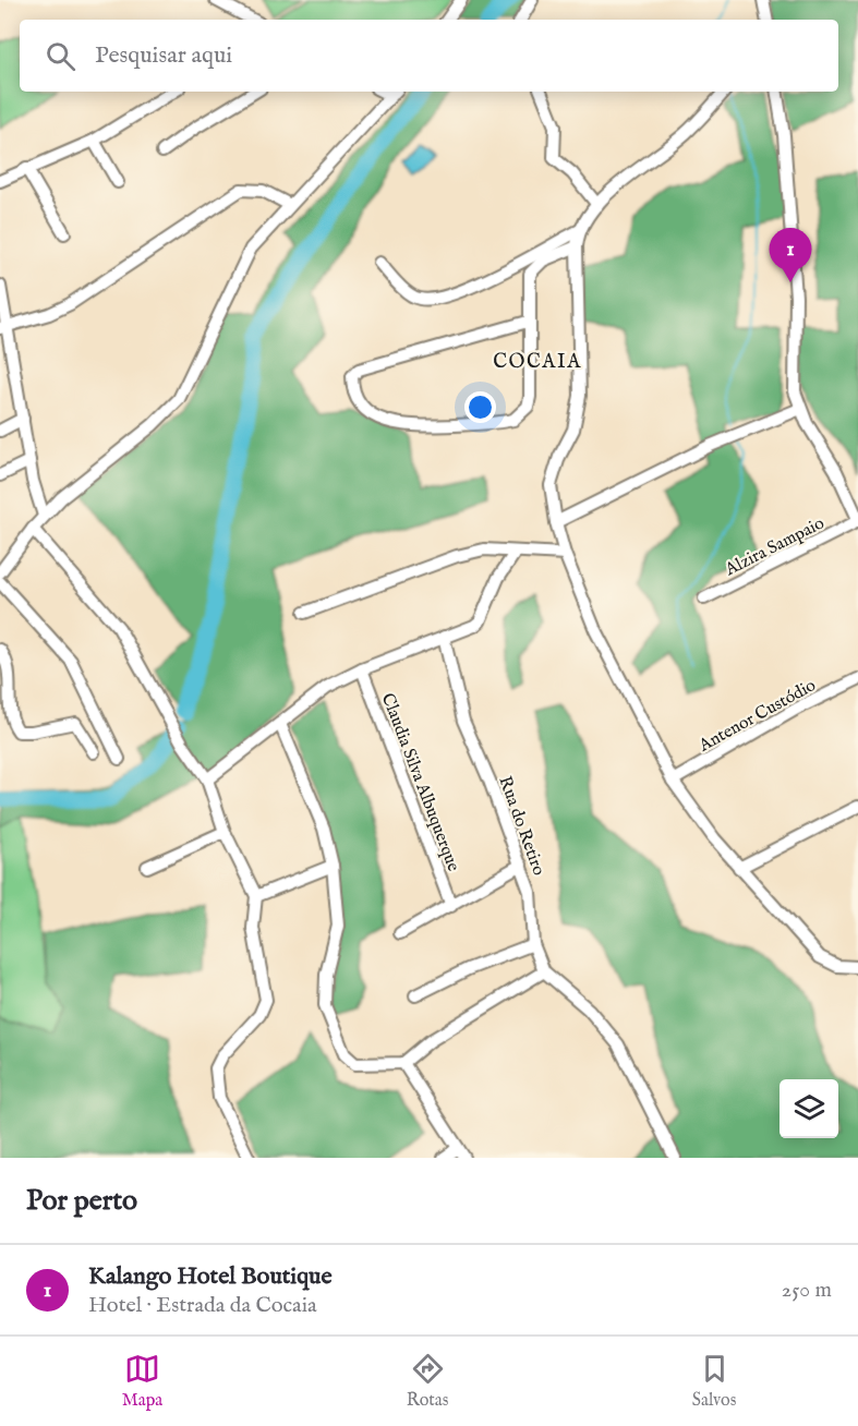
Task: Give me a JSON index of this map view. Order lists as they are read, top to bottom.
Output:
{
  "streets": {
    "street": [
      "Alzira Sampaio",
      "Antenor Custódio",
      "Claudia Silva Albuquerque",
      "Rua do Retiro"
    ]
  },
  "districts": ["COCAIA"],
  "page": {
    "search": "Pesquisar aqui",
    "pins": "1",
    "heading": "Por perto",
    "list": [
      {
        "mark": "1",
        "name": "Kalango Hotel Boutique",
        "note": "Hotel · Estrada da Cocaia",
        "value": "250 m"
      }
    ],
    "nav": ["Mapa", "Rotas", "Salvos"]
  }
}
